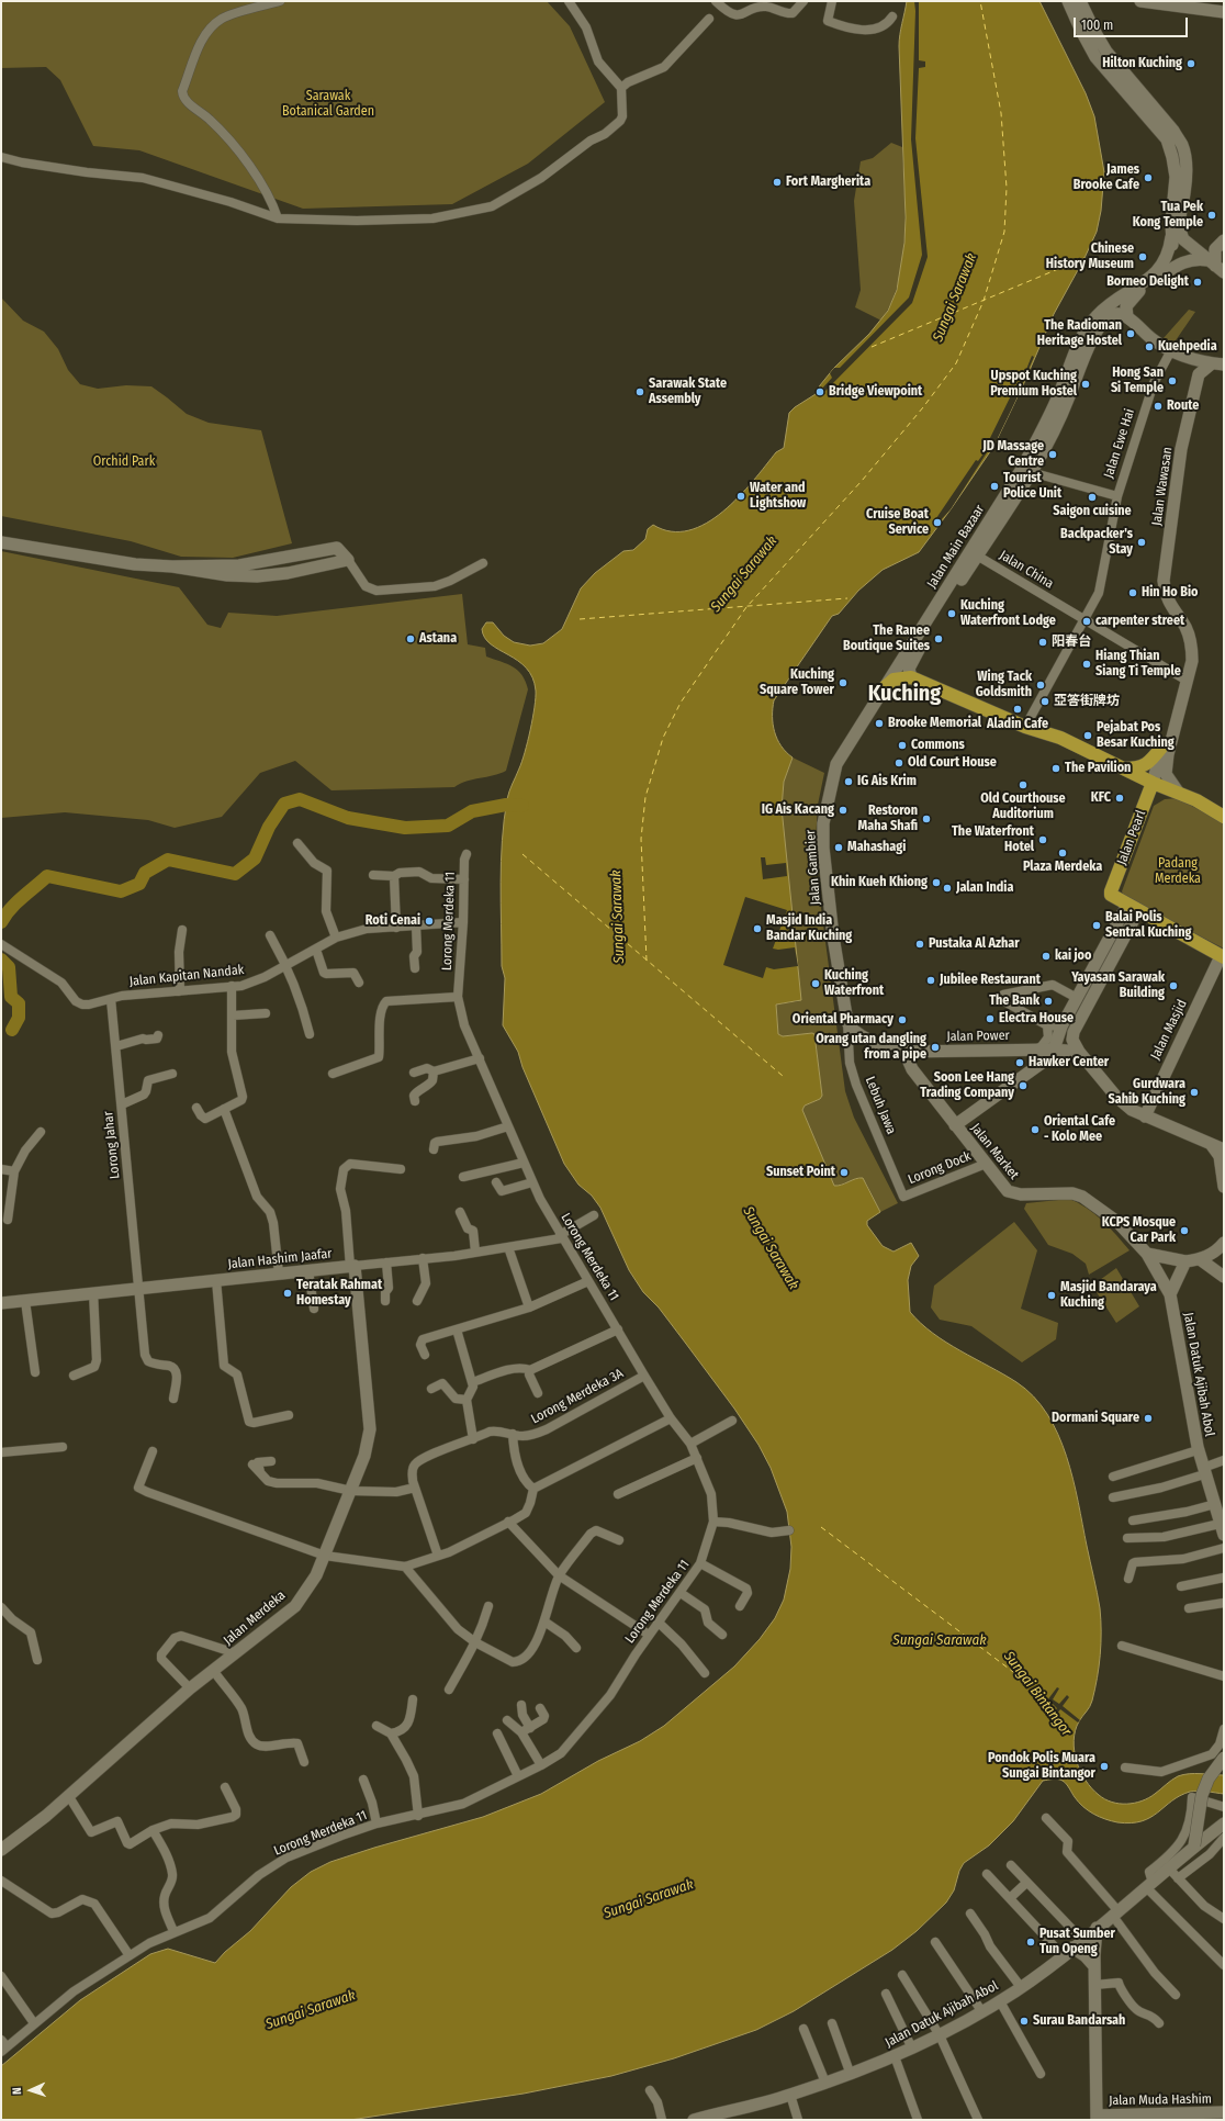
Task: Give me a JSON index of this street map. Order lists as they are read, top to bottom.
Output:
{
  "streets": {
    "main road": [
      "Jalan Wawasan",
      "Jalan Main Bazaar",
      "Jalan Pearl",
      "Jalan Gambier",
      "Jalan Masjid",
      "Jalan Power",
      "Jalan Market",
      "Jalan Hashim Jaafar",
      "Jalan Datuk Ajibah Abol",
      "Jalan Merdeka",
      "Jalan Muda Hashim"
    ],
    "street": [
      "Jalan Ewe Hai",
      "Jalan China",
      "Lorong Merdeka 11",
      "Jalan Kapitan Nandak",
      "Lebuh Jawa",
      "Lorong Jahar",
      "Lorong Dock",
      "Lorong Merdeka 3A"
    ]
  },
  "crossings": [
    ["Jalan Ewe Hai", "Jalan China"],
    ["Jalan Wawasan", "Jalan China"],
    ["Jalan Wawasan", "Jalan Pearl"],
    ["Jalan Main Bazaar", "Jalan China"],
    ["Jalan Main Bazaar", "Jalan Gambier"],
    ["Jalan Gambier", "Lebuh Jawa"],
    ["Lorong Merdeka 11", "Jalan Kapitan Nandak"],
    ["Lorong Merdeka 11", "Jalan Hashim Jaafar"],
    ["Lorong Merdeka 11", "Lorong Merdeka 3A"],
    ["Jalan Kapitan Nandak", "Lorong Jahar"],
    ["Jalan Power", "Jalan Market"],
    ["Lebuh Jawa", "Lorong Dock"],
    ["Lorong Jahar", "Jalan Hashim Jaafar"],
    ["Jalan Market", "Lorong Dock"],
    ["Jalan Market", "Jalan Datuk Ajibah Abol"],
    ["Jalan Hashim Jaafar", "Jalan Merdeka"]
  ],
  "districts": ["Kuching"],
  "water": ["Sungai Sarawak", "Sungai Bintangor"],
  "parks": ["Sarawak Botanical Garden", "Orchid Park", "Padang Merdeka"],
  "places": [
    "Hilton Kuching",
    "James Brooke Cafe",
    "Fort Margherita",
    "Tua Pek Kong Temple",
    "Chinese History Museum",
    "Borneo Delight",
    "The Radioman Heritage Hostel",
    "Kuehpedia",
    "Hong San Si Temple",
    "Upspot Kuching Premium Hostel",
    "Sarawak State Assembly",
    "Bridge Viewpoint",
    "Route",
    "JD Massage Centre",
    "Tourist Police Unit",
    "Water and Lightshow",
    "Saigon cuisine",
    "Cruise Boat Service",
    "Backpacker's Stay",
    "Hin Ho Bio",
    "Kuching Waterfront Lodge",
    "carpenter street",
    "Astana",
    "The Ranee Boutique Suites",
    "阳春台",
    "Hiang Thian Siang Ti Temple",
    "Kuching Square Tower",
    "Wing Tack Goldsmith",
    "亞答街牌坊",
    "Aladin Cafe",
    "Brooke Memorial",
    "Pejabat Pos Besar Kuching",
    "Commons",
    "Old Court House",
    "The Pavilion",
    "IG Ais Krim",
    "Old Courthouse Auditorium",
    "KFC",
    "IG Ais Kacang",
    "Restoron Maha Shafi",
    "The Waterfront Hotel",
    "Mahashagi",
    "Plaza Merdeka",
    "Khin Kueh Khiong",
    "Jalan India",
    "Roti Cenai",
    "Balai Polis Sentral Kuching",
    "Masjid India Bandar Kuching",
    "Pustaka Al Azhar",
    "kai joo",
    "Jubilee Restaurant",
    "Kuching Waterfront",
    "Yayasan Sarawak Building",
    "The Bank",
    "Electra House",
    "Oriental Pharmacy",
    "Orang utan dangling from a pipe",
    "Hawker Center",
    "Soon Lee Hang Trading Company",
    "Gurdwara Sahib Kuching",
    "Oriental Cafe - Kolo Mee",
    "Sunset Point",
    "KCPS Mosque Car Park",
    "Teratak Rahmat Homestay",
    "Masjid Bandaraya Kuching",
    "Dormani Square",
    "Pondok Polis Muara Sungai Bintangor",
    "Pusat Sumber Tun Openg",
    "Surau Bandarsah"
  ],
  "scale_bar": "100 m",
  "north": "left"
}
